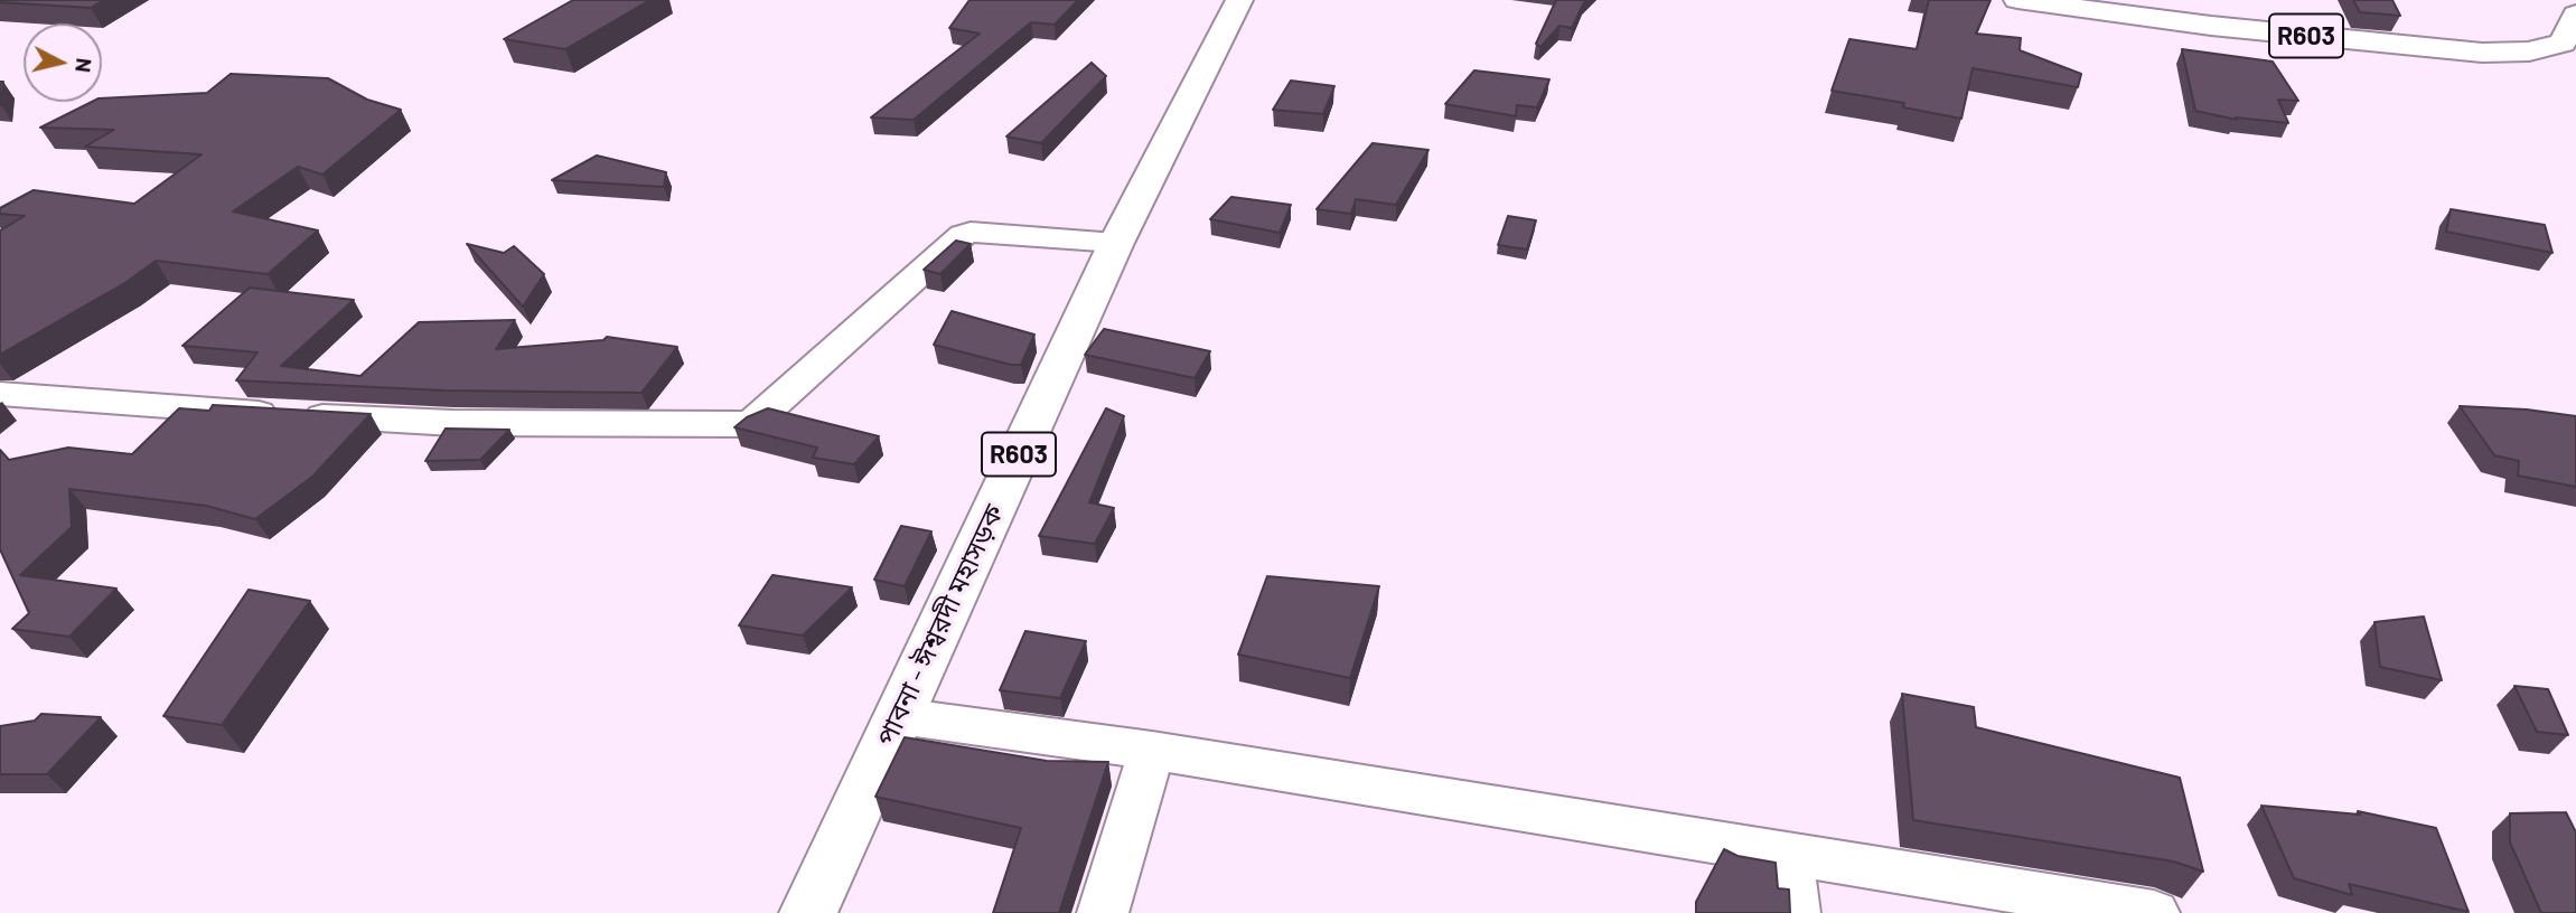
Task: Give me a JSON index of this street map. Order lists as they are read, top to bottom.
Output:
{
  "streets": {
    "main road": ["R603", "পাবনা - ঈশ্বরদী মহাসড়ক"]
  },
  "north": "right"
}
